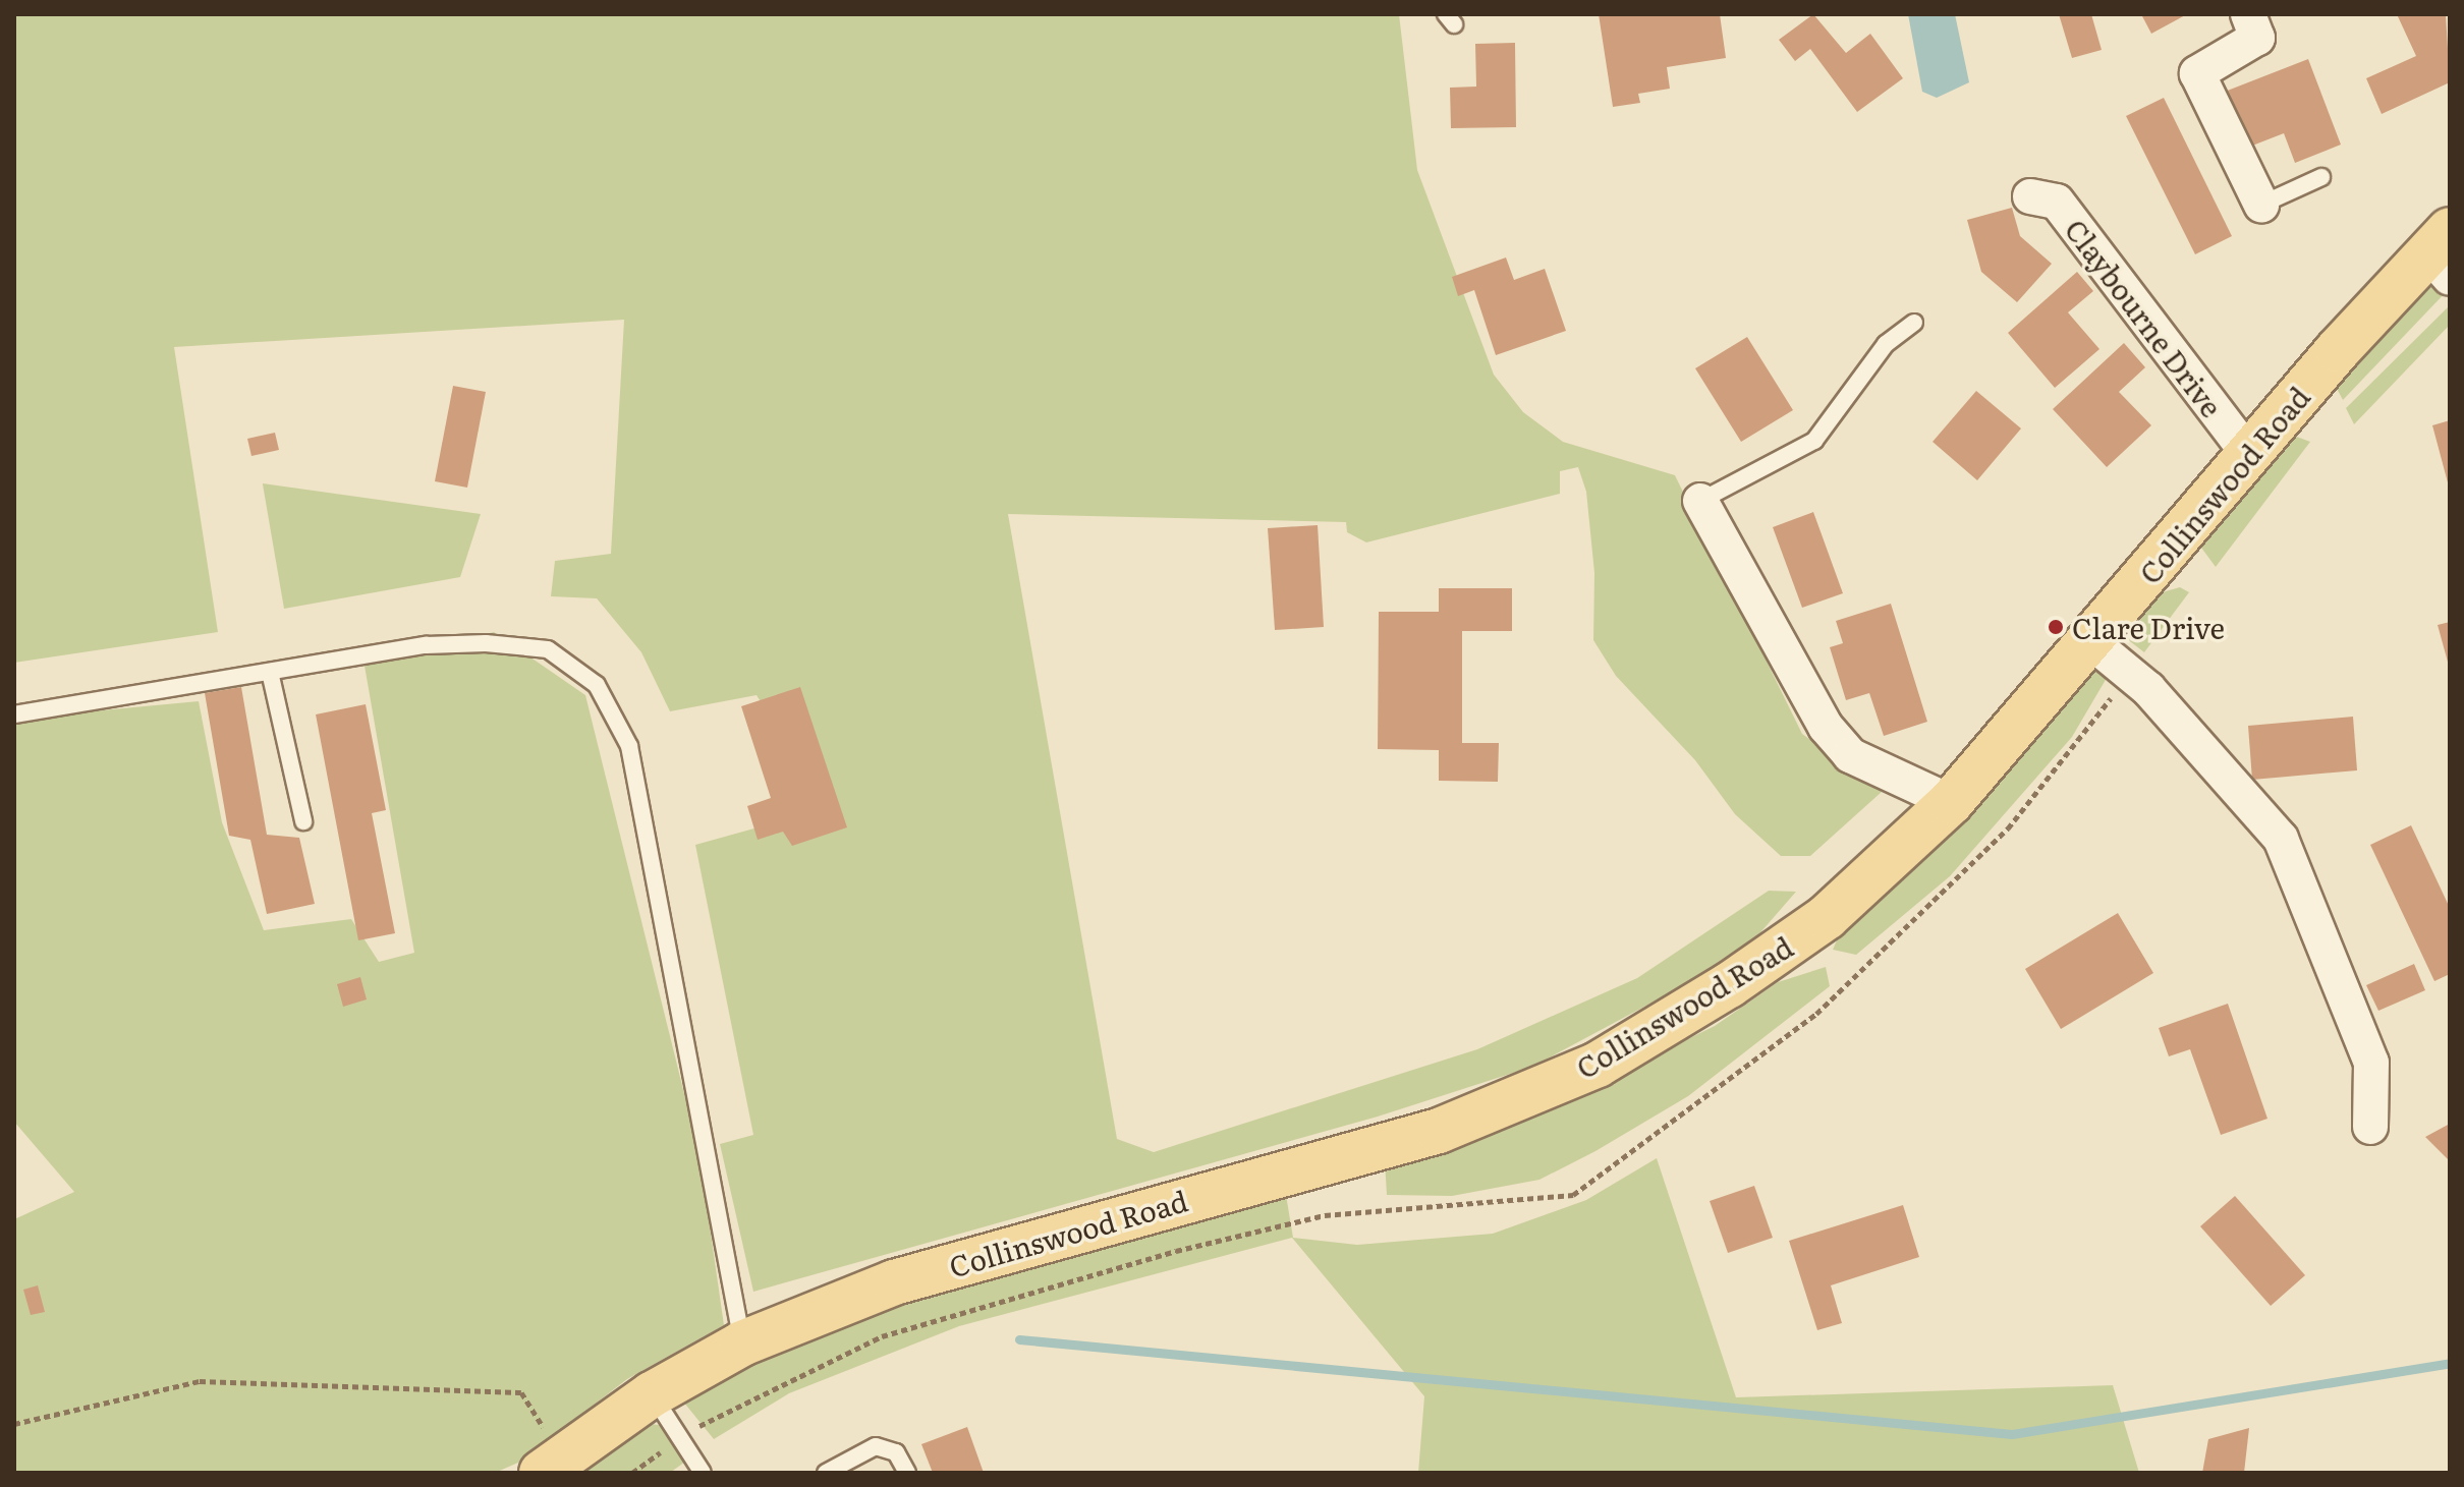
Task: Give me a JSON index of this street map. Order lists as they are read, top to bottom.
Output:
{
  "streets": {
    "main road": ["Collinswood Road"],
    "street": ["Claybourne Drive"]
  },
  "crossings": [
    ["Claybourne Drive", "Collinswood Road"]
  ],
  "places": ["Clare Drive"]
}
